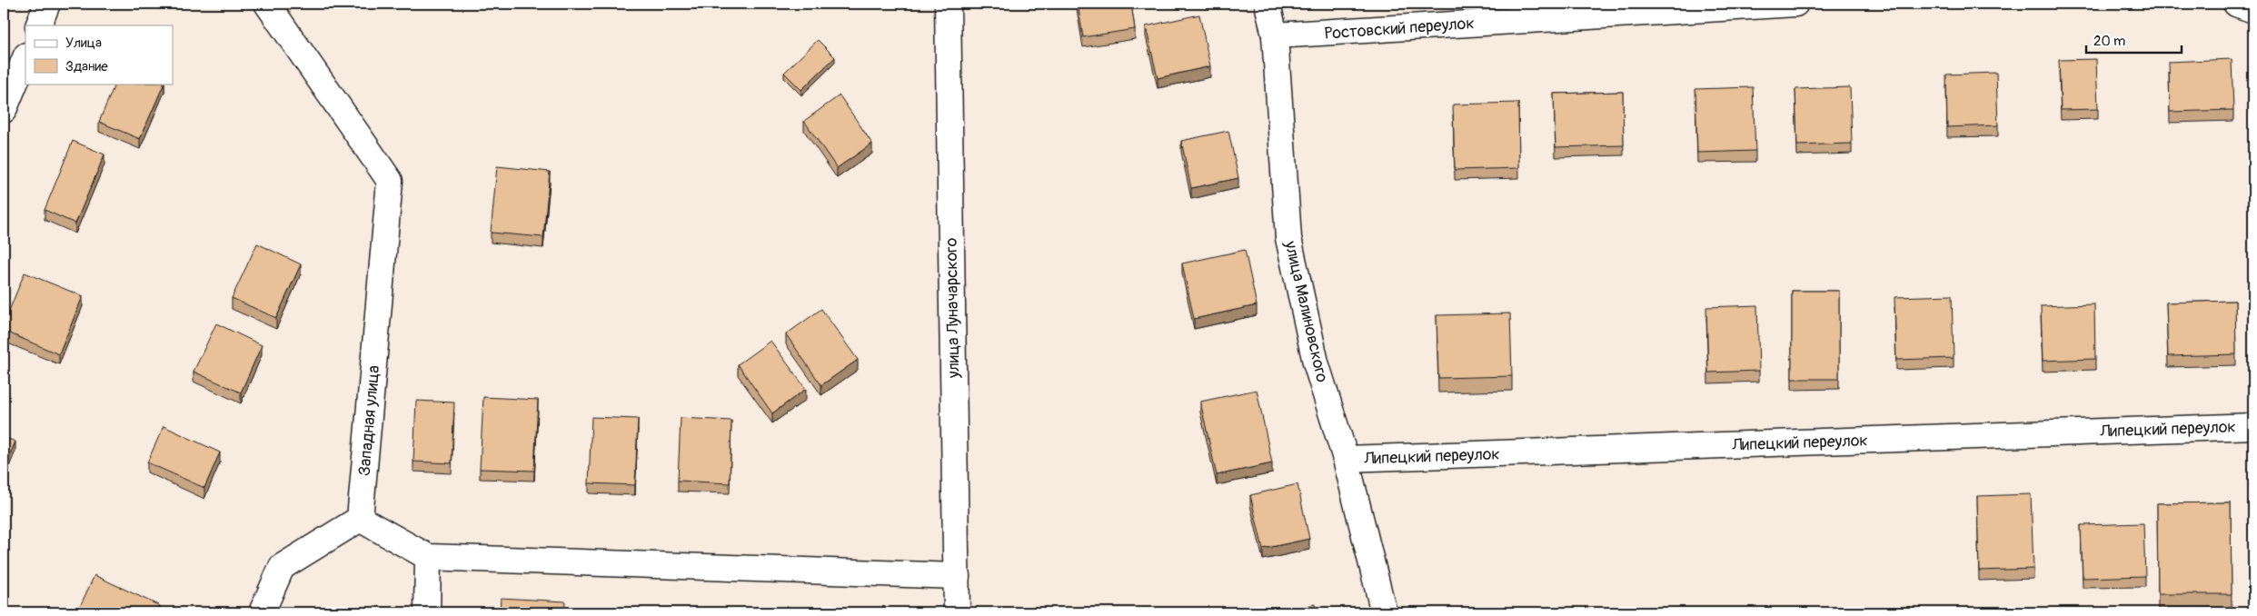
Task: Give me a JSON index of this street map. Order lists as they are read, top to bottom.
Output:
{
  "streets": {
    "street": [
      "Ростовский переулок",
      "улица Луначарского",
      "улица Малиновского",
      "Западная улица",
      "Липецкий переулок"
    ]
  },
  "crossings": [
    ["Ростовский переулок", "улица Малиновского"],
    ["улица Малиновского", "Липецкий переулок"]
  ],
  "legend": ["Улица", "Здание"],
  "scale_bar": "20 m"
}
